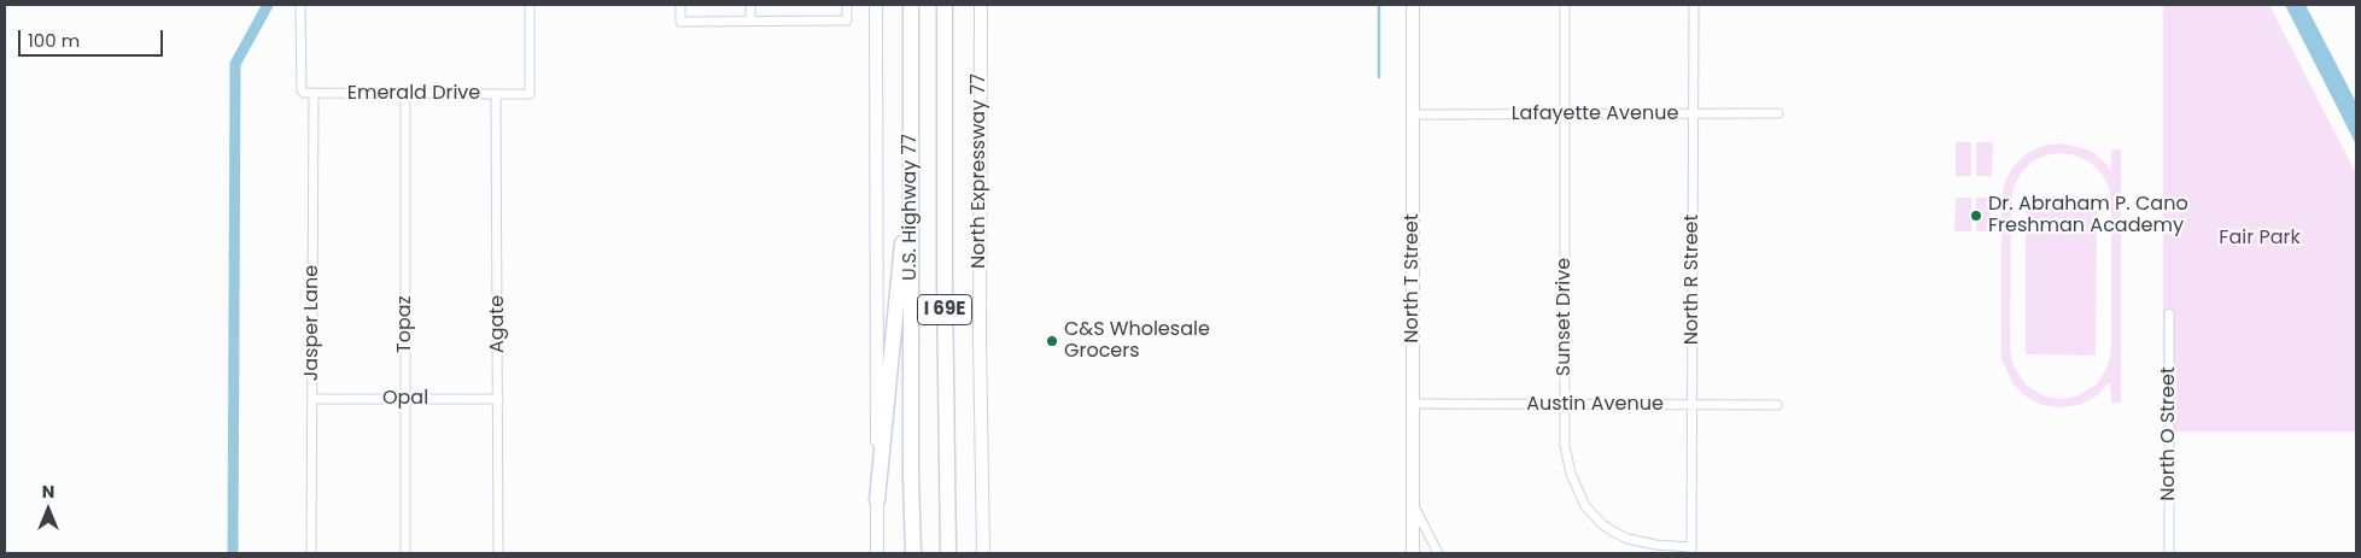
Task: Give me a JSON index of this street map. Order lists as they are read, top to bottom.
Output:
{
  "streets": {
    "highway": ["U.S. Highway 77", "I 69E"],
    "main road": ["North Expressway 77", "North T Street"],
    "street": [
      "Emerald Drive",
      "Lafayette Avenue",
      "North R Street",
      "Sunset Drive",
      "Jasper Lane",
      "Topaz",
      "Agate",
      "Opal",
      "Austin Avenue",
      "North O Street"
    ]
  },
  "crossings": [
    ["Emerald Drive", "Jasper Lane"],
    ["Emerald Drive", "Topaz"],
    ["Emerald Drive", "Agate"],
    ["Lafayette Avenue", "North T Street"],
    ["Lafayette Avenue", "North R Street"],
    ["Lafayette Avenue", "Sunset Drive"],
    ["North T Street", "Austin Avenue"],
    ["North R Street", "Sunset Drive"],
    ["North R Street", "Austin Avenue"],
    ["Sunset Drive", "Austin Avenue"],
    ["Jasper Lane", "Opal"],
    ["Topaz", "Opal"],
    ["Agate", "Opal"]
  ],
  "parks": ["Fair Park"],
  "places": ["Dr. Abraham P. Cano Freshman Academy", "C&S Wholesale Grocers"],
  "scale_bar": "100 m",
  "north": "top"
}
